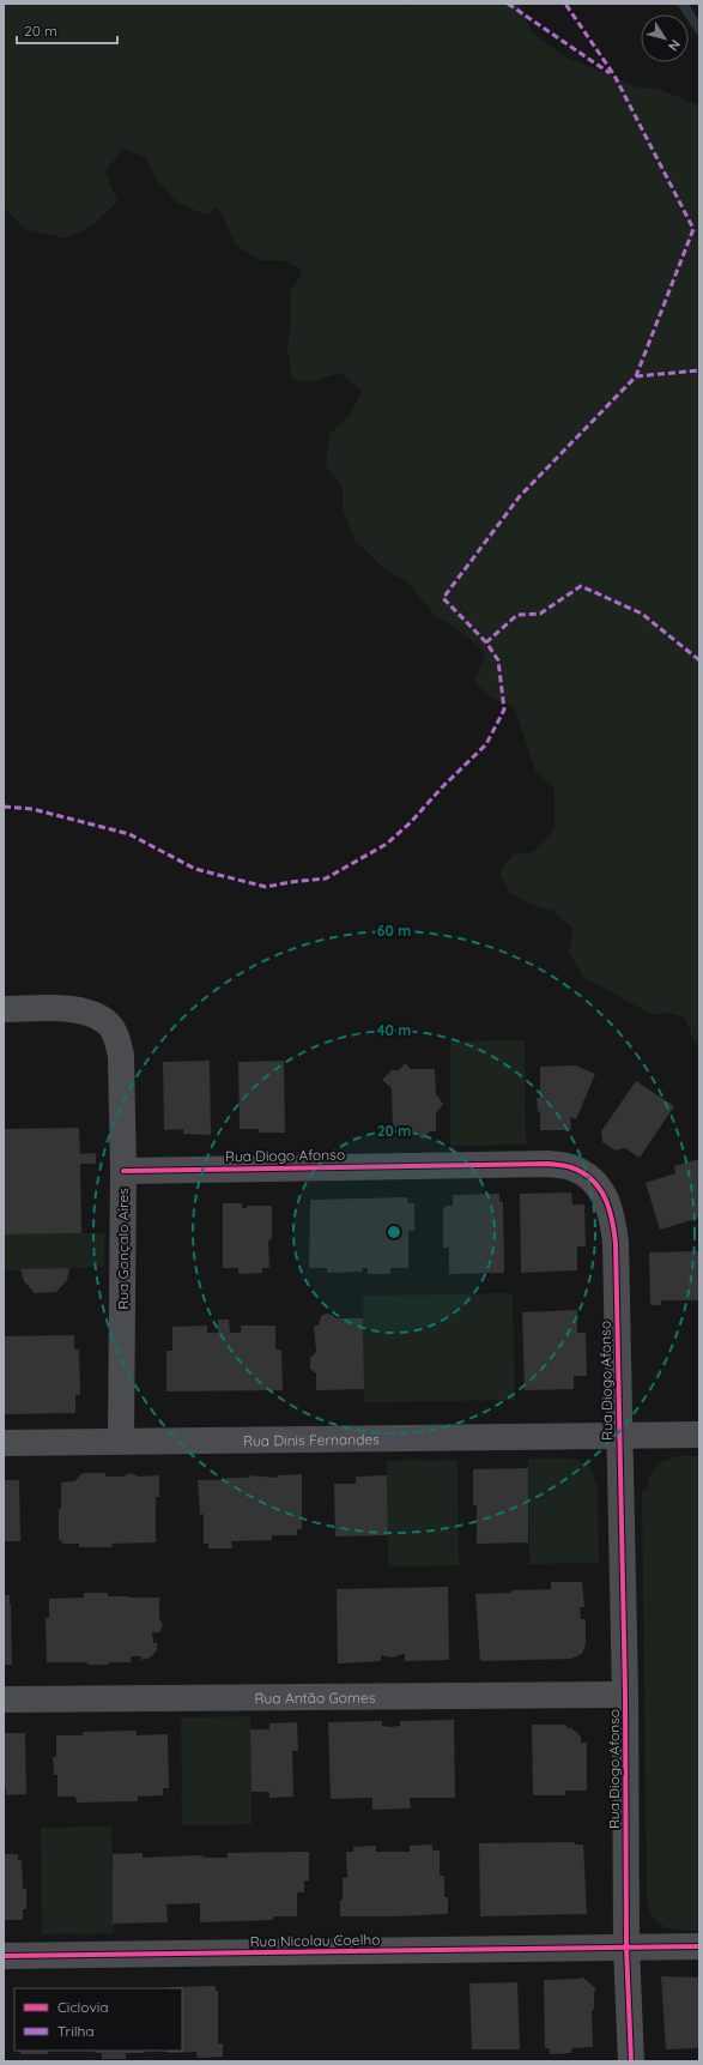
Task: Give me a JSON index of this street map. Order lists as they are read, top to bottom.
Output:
{
  "streets": {
    "street": [
      "Rua Diogo Afonso",
      "Rua Gonçalo Aires",
      "Rua Dinis Fernandes",
      "Rua Antão Gomes",
      "Rua Nicolau Coelho"
    ]
  },
  "crossings": [
    ["Rua Diogo Afonso", "Rua Gonçalo Aires"],
    ["Rua Diogo Afonso", "Rua Dinis Fernandes"],
    ["Rua Diogo Afonso", "Rua Antão Gomes"],
    ["Rua Diogo Afonso", "Rua Nicolau Coelho"],
    ["Rua Gonçalo Aires", "Rua Dinis Fernandes"]
  ],
  "legend": ["Ciclovia", "Trilha"],
  "scale_bar": "20 m",
  "north": "bottom right",
  "rings": ["60 m", "40 m", "20 m"]
}
